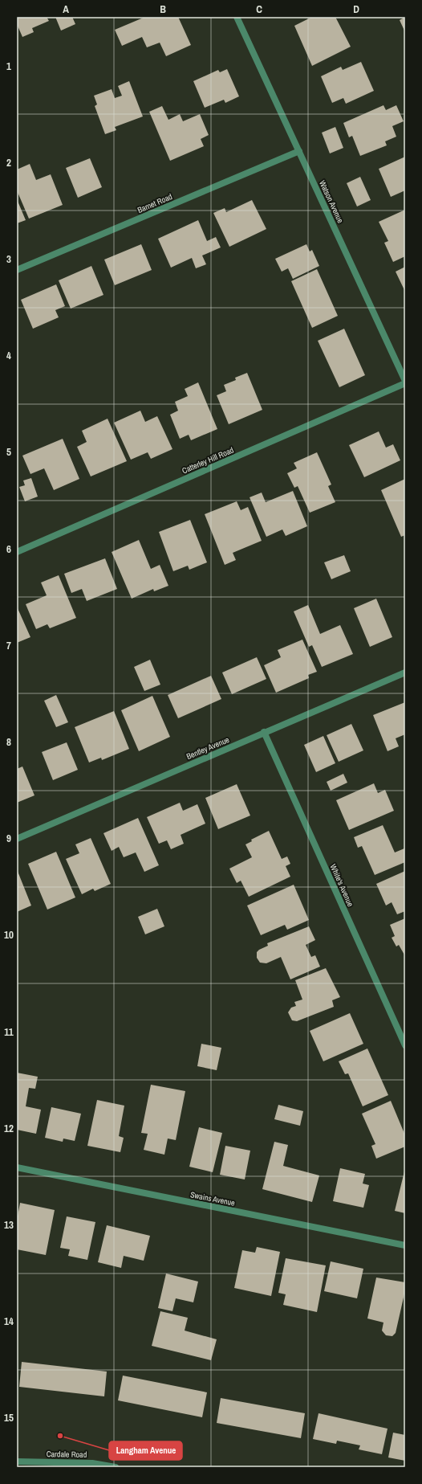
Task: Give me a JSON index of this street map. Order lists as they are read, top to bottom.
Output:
{
  "streets": {
    "street": [
      "Watson Avenue",
      "Barnet Road",
      "Catterley Hill Road",
      "Bentley Avenue",
      "White's Avenue",
      "Swains Avenue",
      "Cardale Road"
    ]
  },
  "crossings": [
    ["Watson Avenue", "Barnet Road"],
    ["Bentley Avenue", "White's Avenue"]
  ],
  "places": ["Langham Avenue"],
  "grid": {
    "columns": [
      "A",
      "B",
      "C",
      "D"
    ],
    "rows": [
      "1",
      "2",
      "3",
      "4",
      "5",
      "6",
      "7",
      "8",
      "9",
      "10",
      "11",
      "12",
      "13",
      "14",
      "15"
    ]
  }
}
